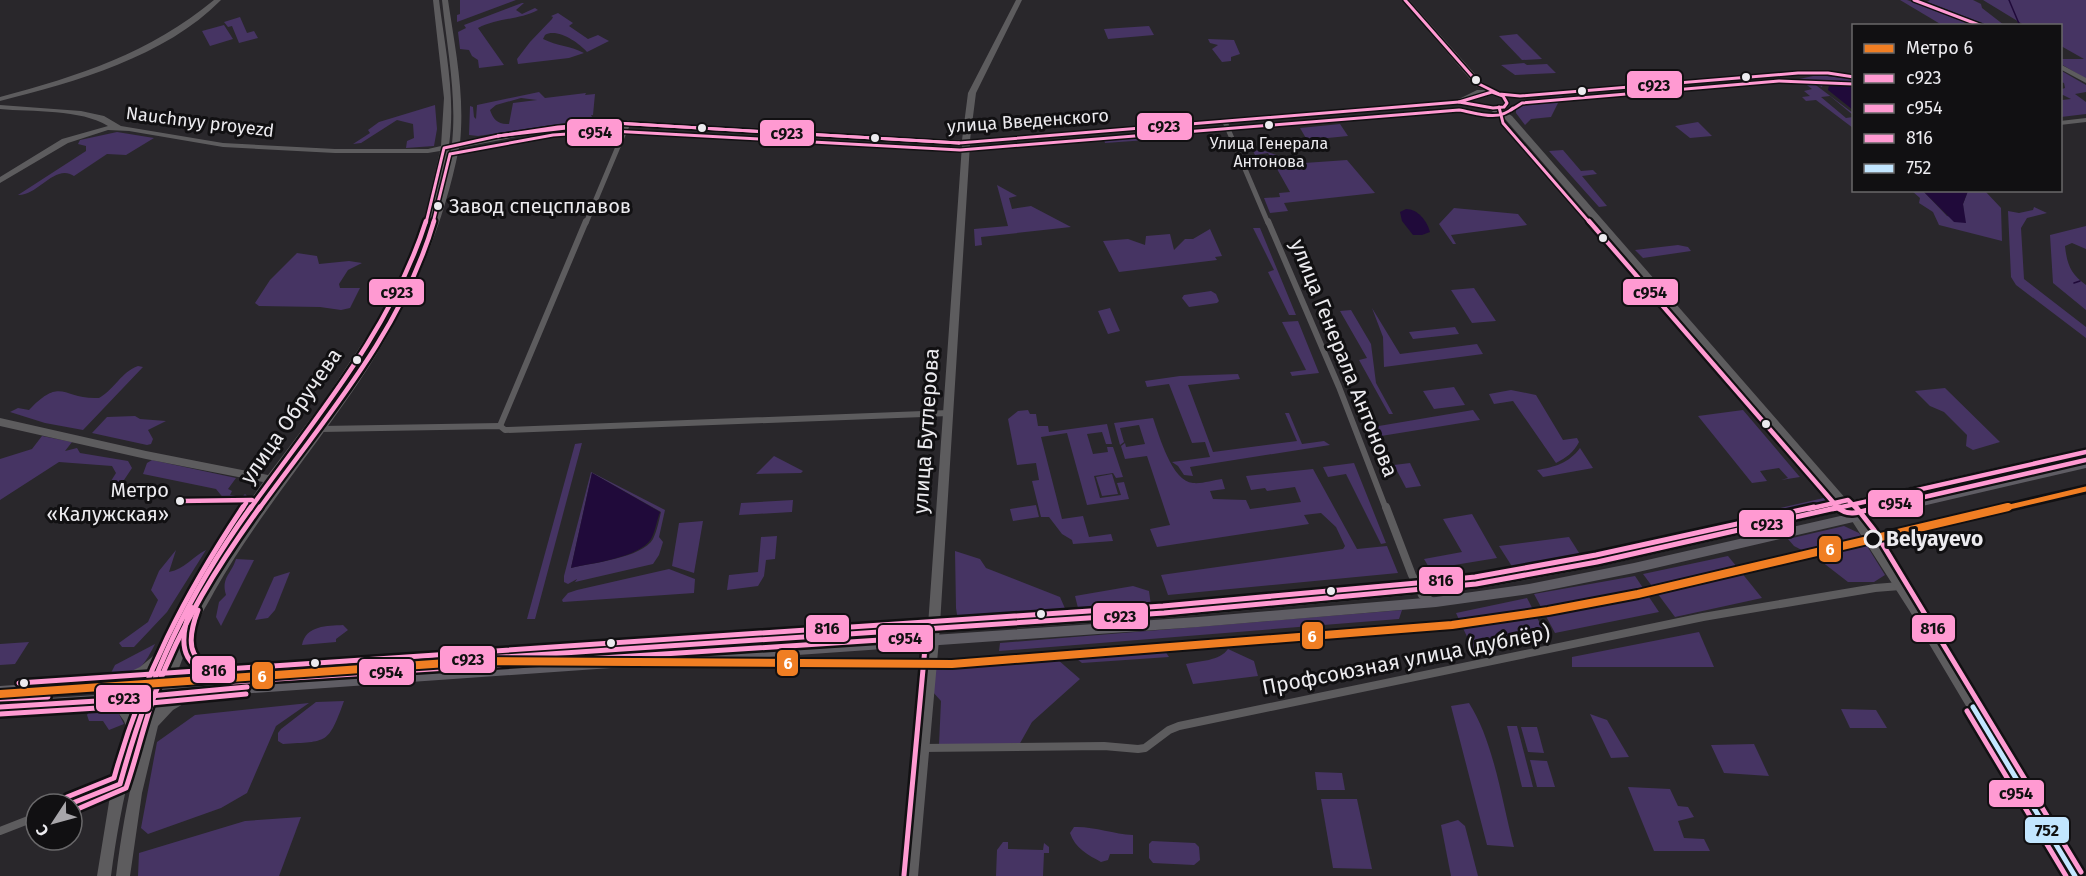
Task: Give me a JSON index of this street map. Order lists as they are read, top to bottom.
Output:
{
  "streets": {
    "street": [
      "улица Введенского",
      "Nauchnyy proyezd",
      "улица Генерала Антонова",
      "улица Обручева",
      "улица Бутлерова",
      "Профсоюзная улица (дублёр)"
    ]
  },
  "crossings": [
    ["улица Введенского", "Nauchnyy proyezd"],
    ["улица Введенского", "улица Генерала Антонова"],
    ["улица Введенского", "улица Обручева"],
    ["улица Введенского", "улица Бутлерова"],
    ["Nauchnyy proyezd", "улица Обручева"],
    ["улица Бутлерова", "Профсоюзная улица (дублёр)"]
  ],
  "places": [
    "Улица Генерала Антонова",
    "Завод спецсплавов",
    "Метро «Калужская»",
    "Belyayevo"
  ],
  "lines": [
    "transit line с923",
    "transit line с954",
    "metro line 6",
    "transit line 816",
    "transit line 752"
  ],
  "legend": [
    "Метро 6",
    "с923",
    "с954",
    "816",
    "752"
  ],
  "north": "bottom left"
}
